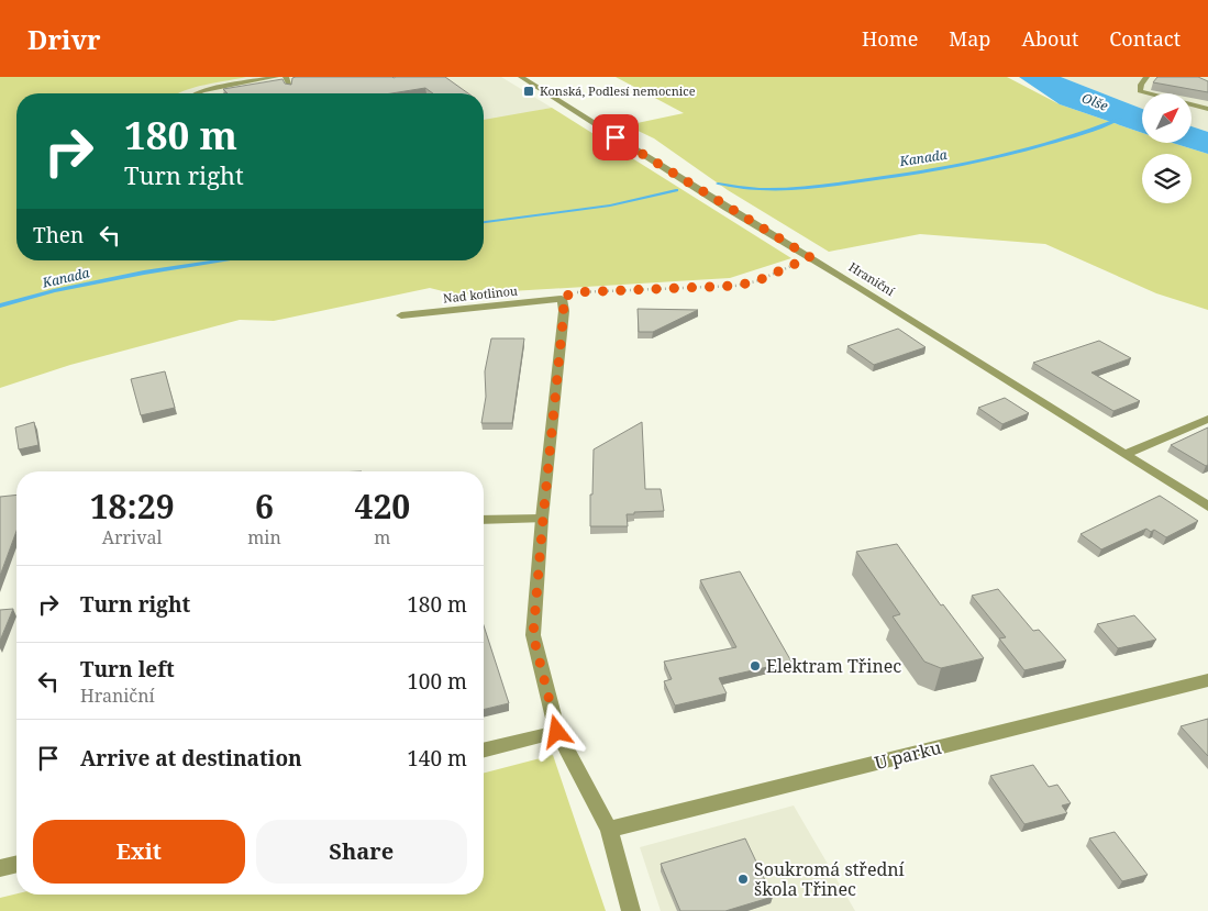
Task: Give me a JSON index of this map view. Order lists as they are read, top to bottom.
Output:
{
  "streets": {
    "street": ["Hraniční", "Nad kotlinou", "U parku"]
  },
  "water": ["Olše", "Kanada"],
  "places": {
    "transit": ["Konská, Podlesí nemocnice"],
    "other": ["Elektram Třinec", "Soukromá střední škola Třinec"]
  },
  "north": "top right",
  "page": {
    "header": "Drivr",
    "nav": [
      "Home",
      "Map",
      "About",
      "Contact"
    ],
    "turn": ["180 m", "Turn right"],
    "then": "Then",
    "eta": [
      "18:29",
      "Arrival",
      "6",
      "min",
      "420",
      "m"
    ],
    "list": [
      {
        "name": "Turn right",
        "value": "180 m"
      },
      {
        "name": "Turn left",
        "note": "Hraniční",
        "value": "100 m"
      },
      {
        "name": "Arrive at destination",
        "value": "140 m"
      }
    ],
    "buttons": ["Exit", "Share"]
  }
}
